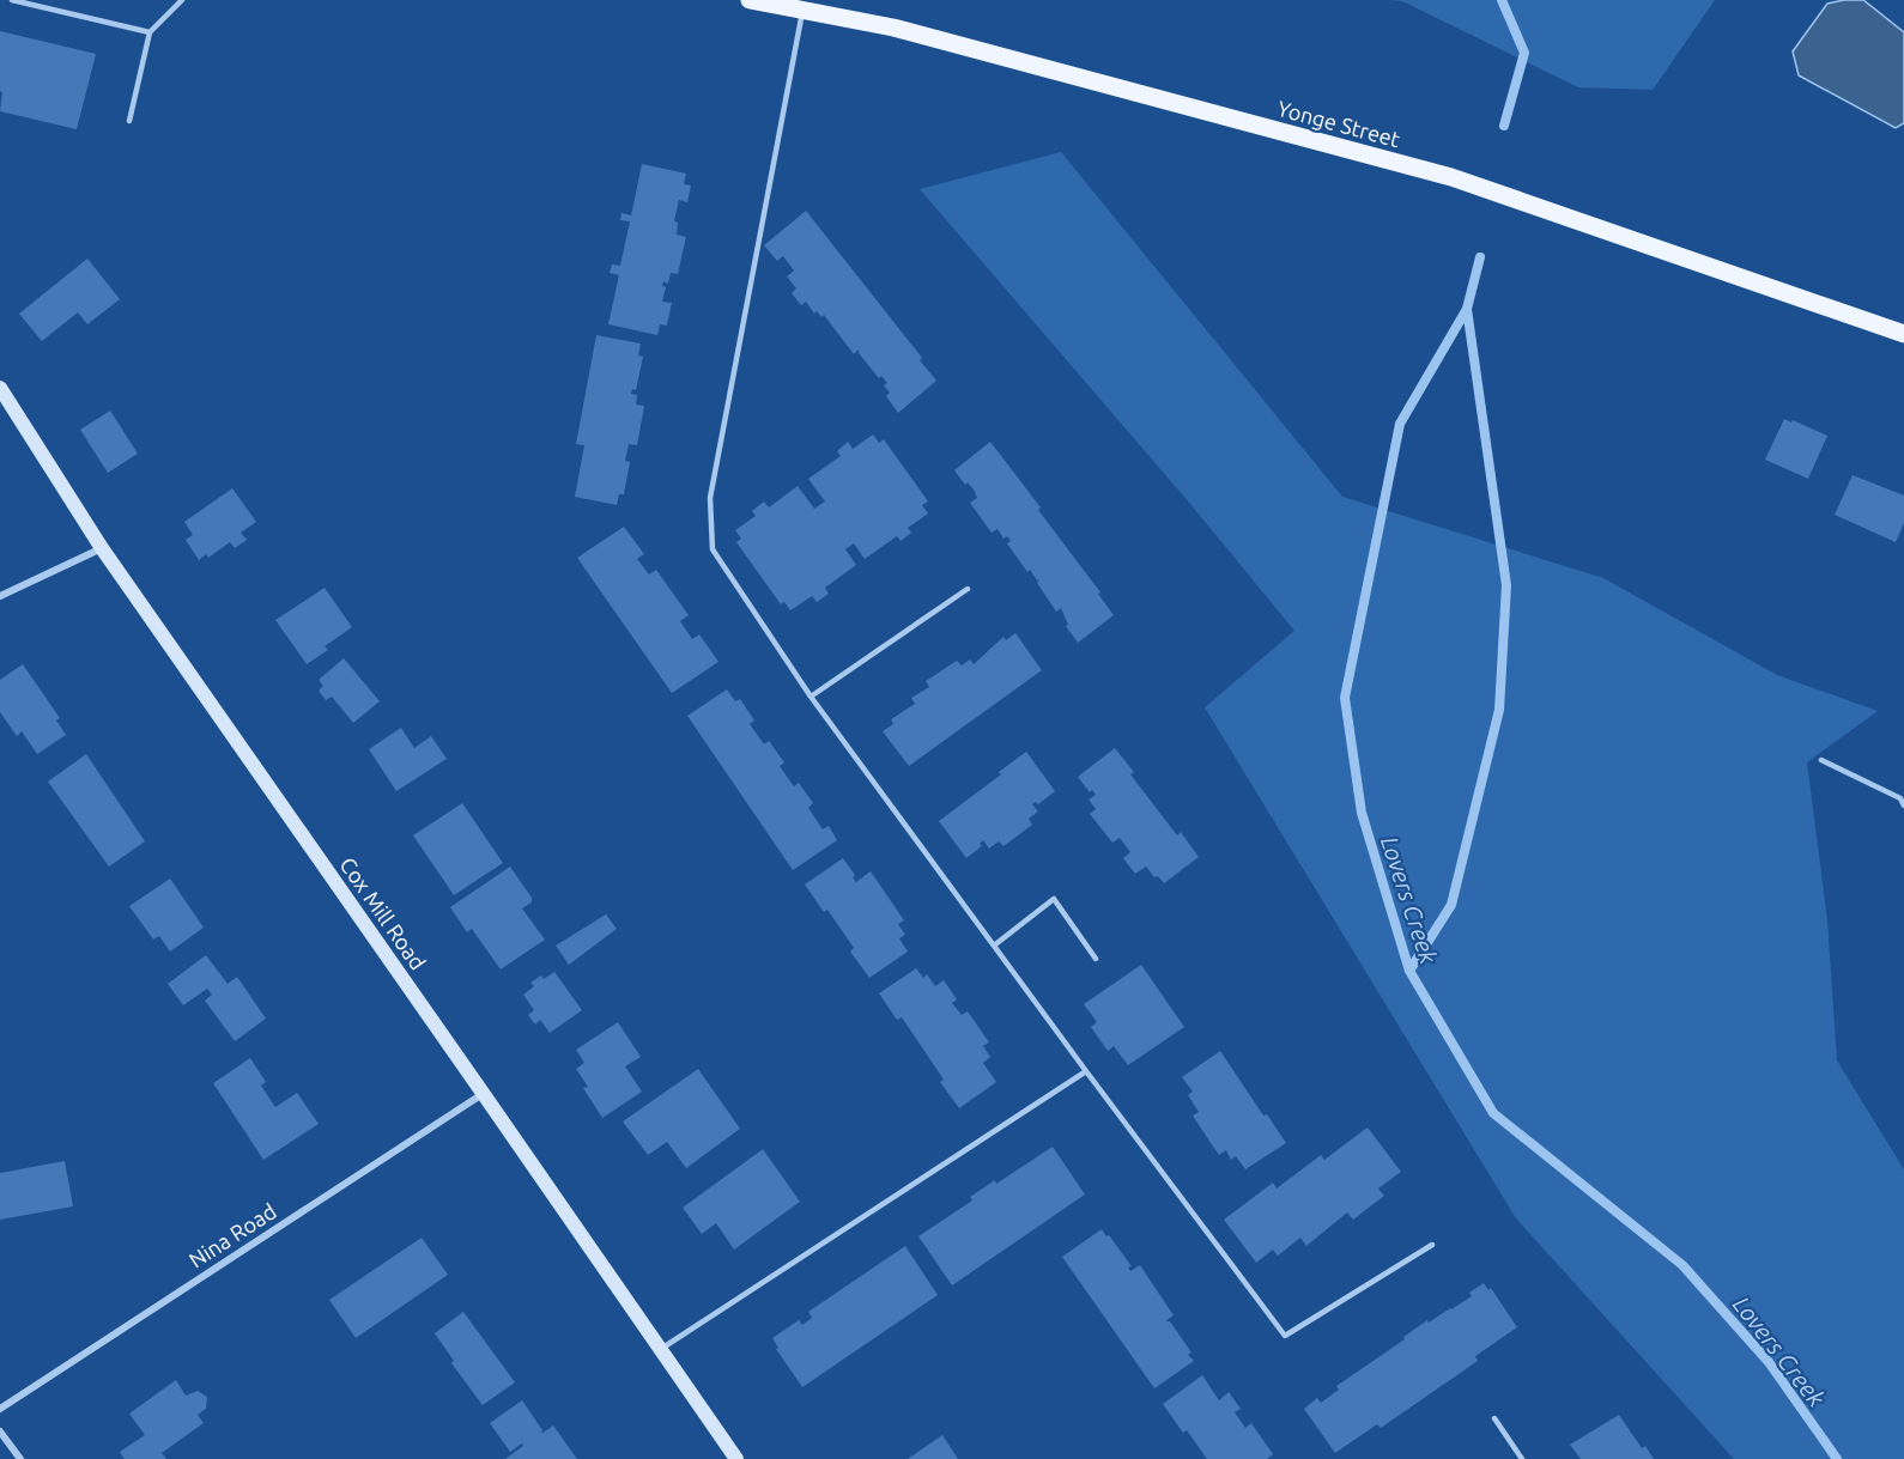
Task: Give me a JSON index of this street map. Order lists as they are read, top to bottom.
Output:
{
  "streets": {
    "main road": ["Yonge Street"],
    "street": ["Cox Mill Road", "Nina Road"]
  },
  "crossings": [
    ["Cox Mill Road", "Nina Road"]
  ],
  "water": ["Lovers Creek"]
}
